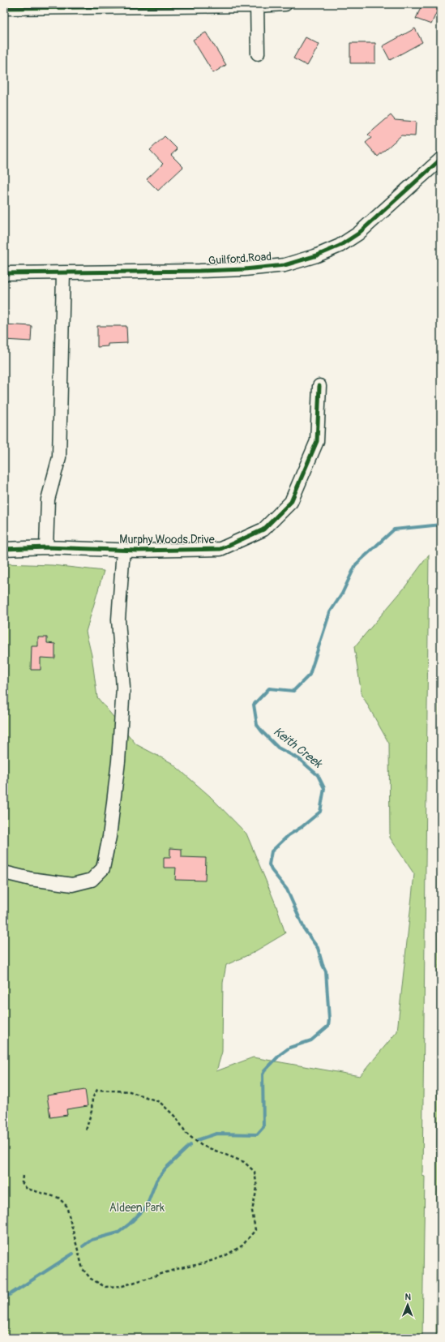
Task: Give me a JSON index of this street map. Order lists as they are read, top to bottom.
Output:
{
  "streets": {
    "street": ["Guilford Road", "Murphy Woods Drive"]
  },
  "water": ["Keith Creek"],
  "parks": ["Aldeen Park"],
  "north": "top"
}
